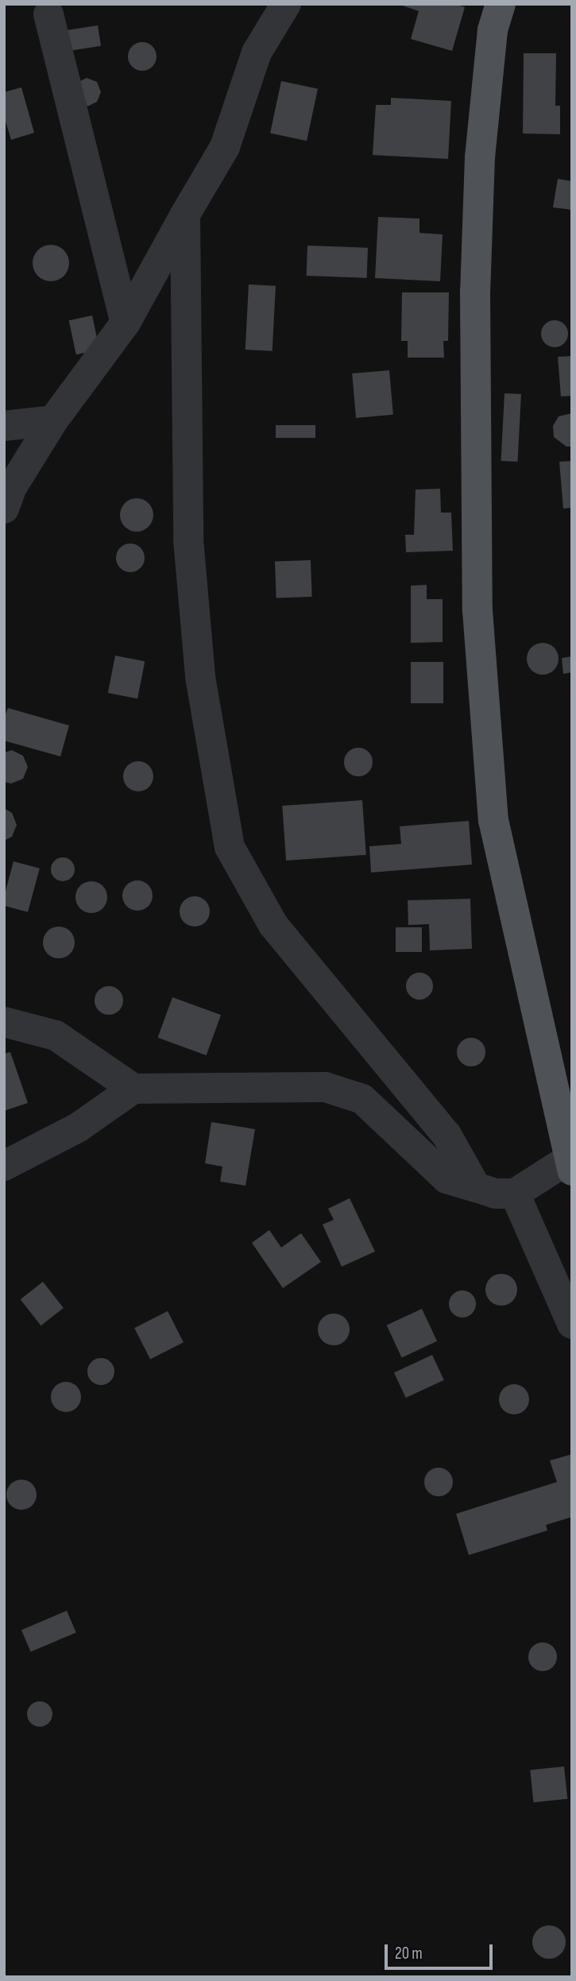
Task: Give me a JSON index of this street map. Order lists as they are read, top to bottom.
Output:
{
  "scale_bar": "20 m"
}
